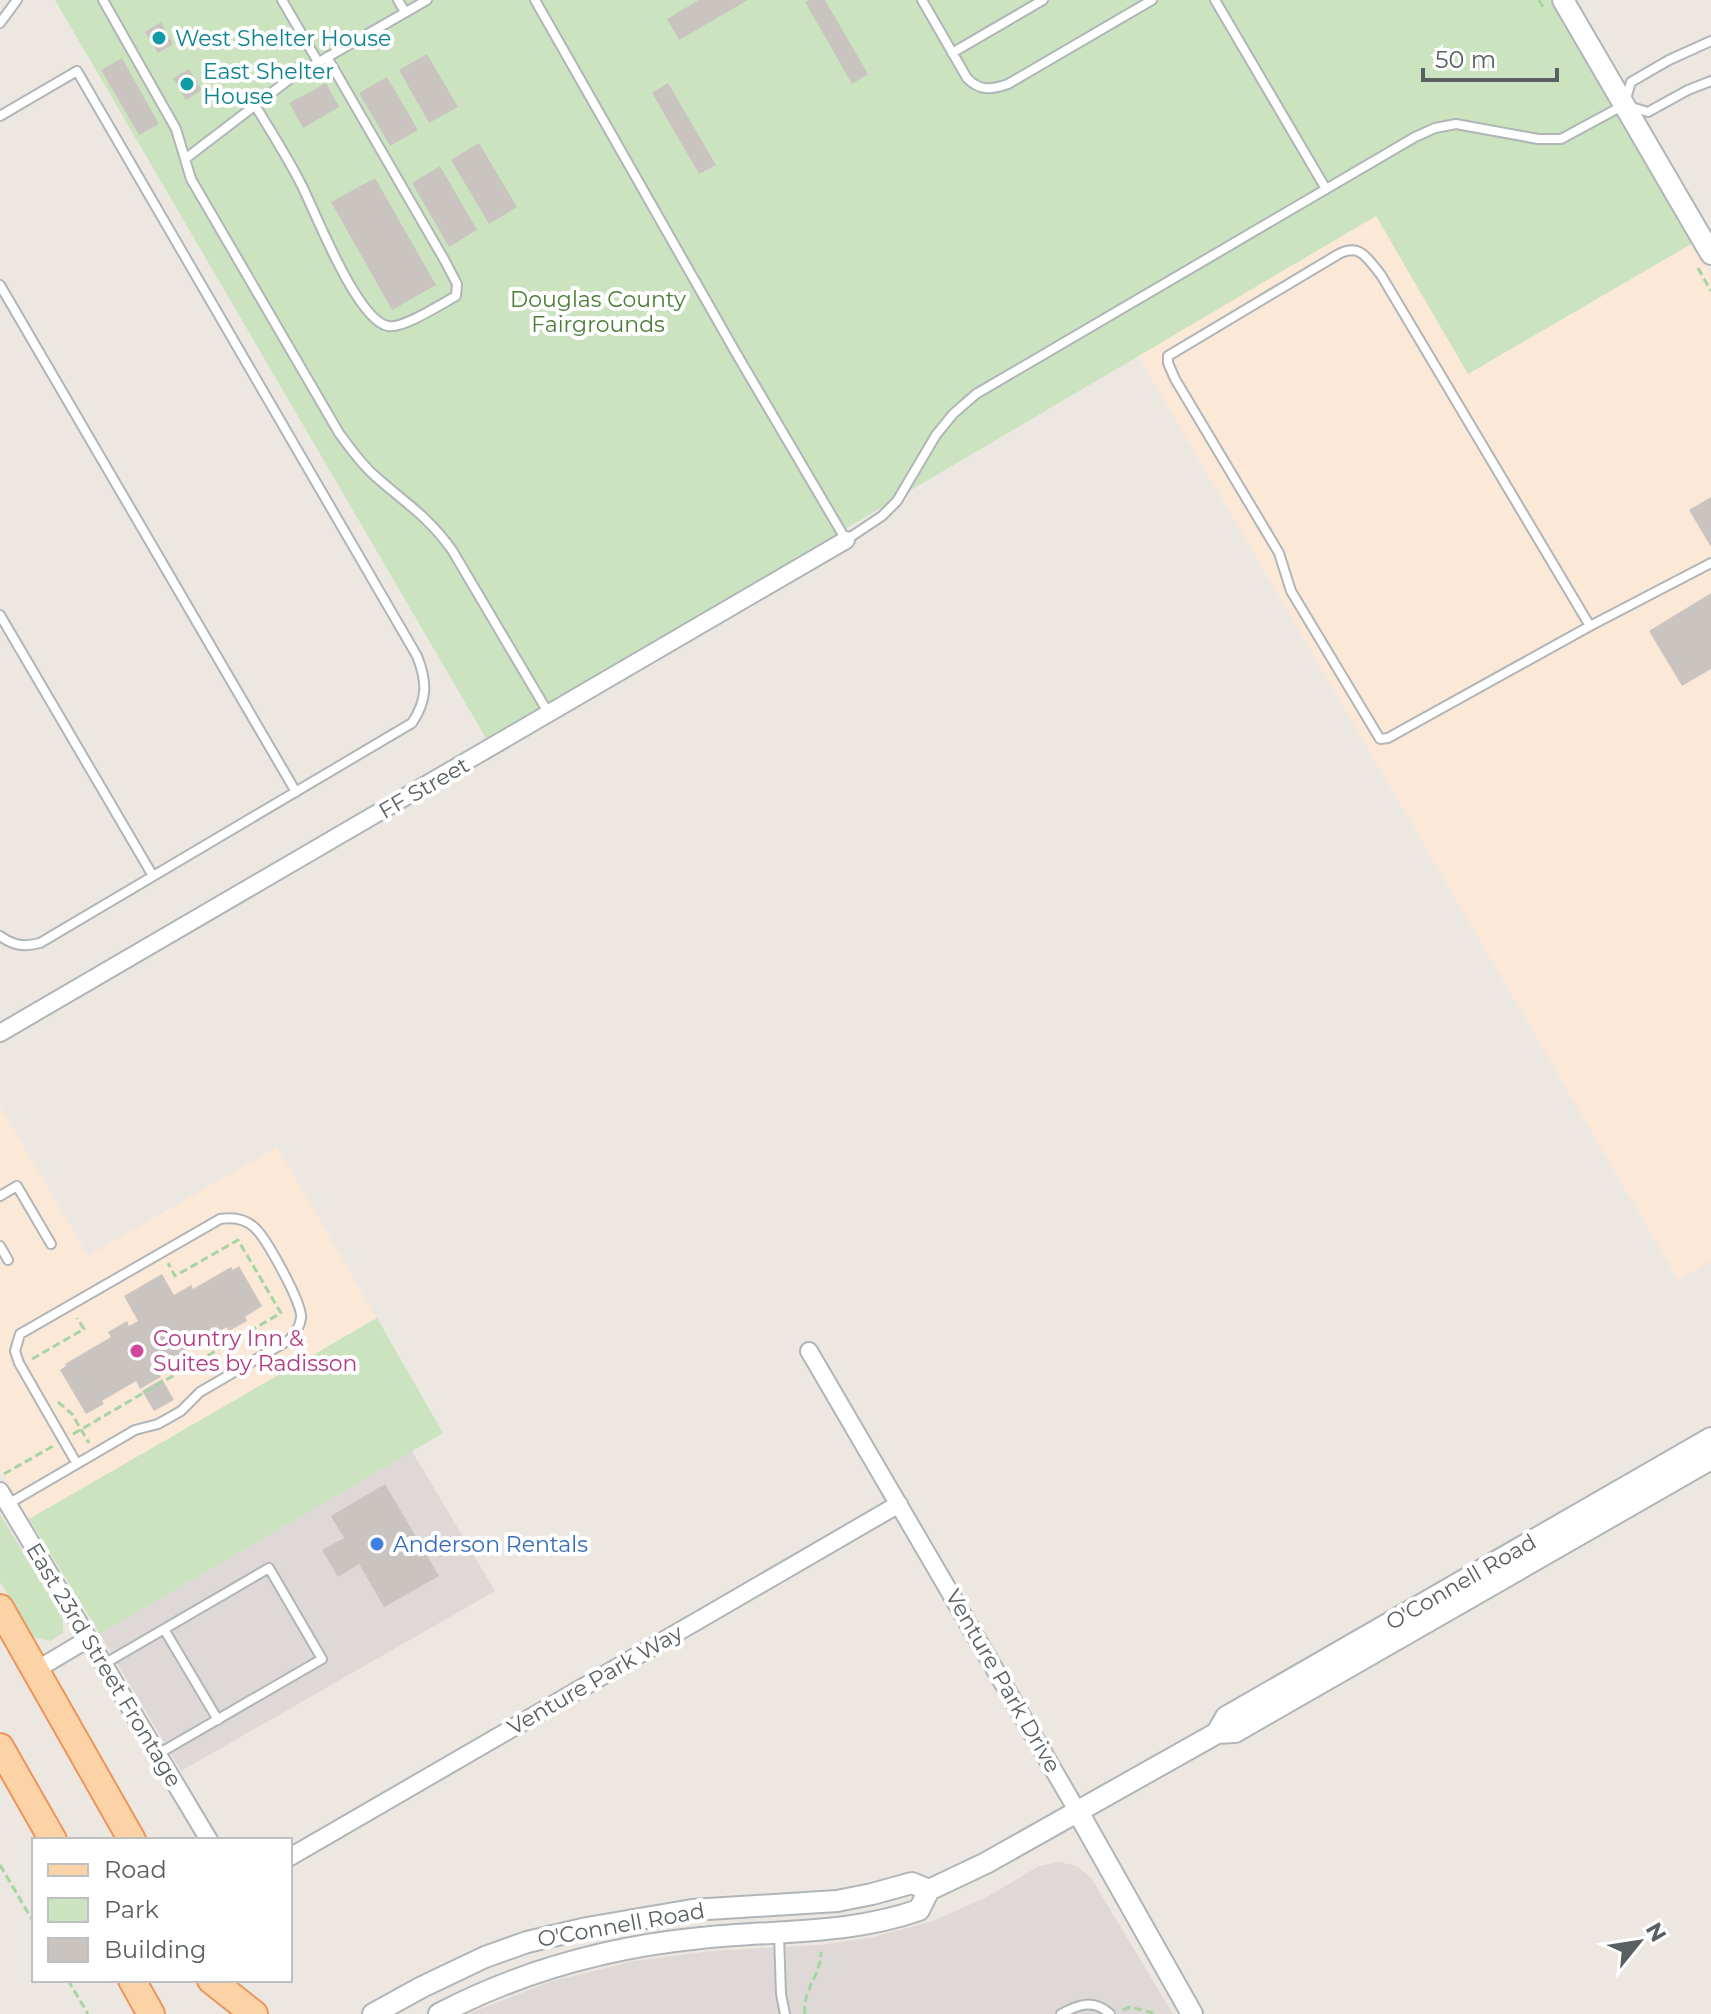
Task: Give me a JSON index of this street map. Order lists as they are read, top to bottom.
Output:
{
  "streets": {
    "street": [
      "FF Street",
      "O'Connell Road",
      "East 23rd Street Frontage",
      "Venture Park Way",
      "Venture Park Drive"
    ]
  },
  "crossings": [
    ["O'Connell Road", "Venture Park Drive"],
    ["Venture Park Way", "Venture Park Drive"]
  ],
  "parks": ["Douglas County Fairgrounds"],
  "places": [
    "West Shelter House",
    "East Shelter House",
    "Country Inn & Suites by Radisson",
    "Anderson Rentals"
  ],
  "legend": ["Road", "Park", "Building"],
  "scale_bar": "50 m",
  "north": "top right"
}
